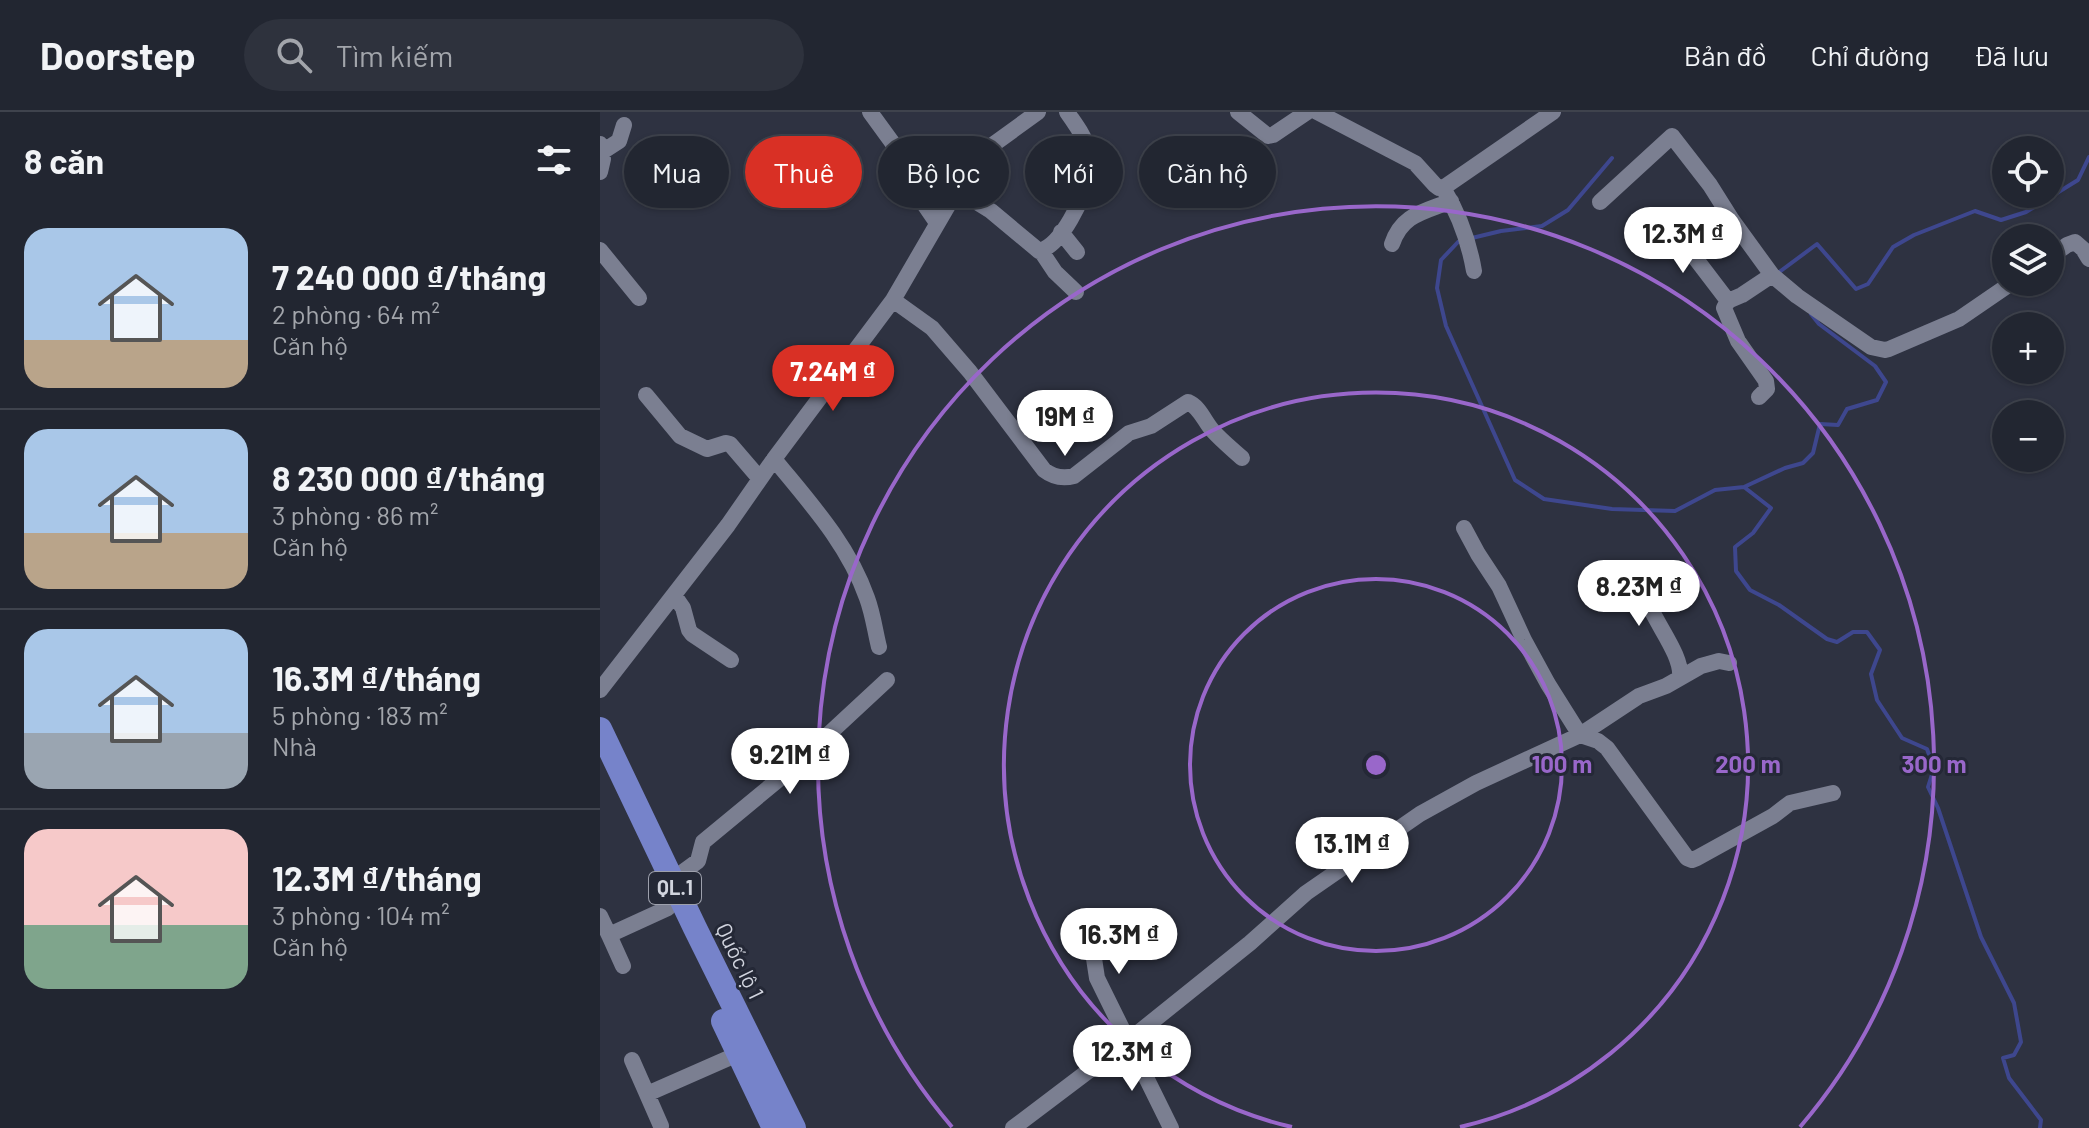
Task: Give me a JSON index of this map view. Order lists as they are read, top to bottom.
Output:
{
  "streets": {
    "highway": ["QL.1", "Quốc lộ 1"]
  },
  "page": {
    "header": "Doorstep",
    "search": "Tìm kiếm",
    "nav": ["Bản đồ", "Chỉ đường", "Đã lưu"],
    "heading": "8 căn",
    "map_buttons": ["+", "−"],
    "chip": [
      "Mua",
      "Thuê",
      "Bộ lọc",
      "Mới",
      "Căn hộ"
    ],
    "price": [
      "12.3M ₫",
      "7.24M ₫",
      "19M ₫",
      "8.23M ₫",
      "9.21M ₫",
      "13.1M ₫",
      "16.3M ₫",
      "12.3M ₫"
    ],
    "list": [
      {
        "name": "7 240 000 ₫/tháng",
        "note": "2 phòng · 64 m² · Căn hộ"
      },
      {
        "name": "8 230 000 ₫/tháng",
        "note": "3 phòng · 86 m² · Căn hộ"
      },
      {
        "name": "16.3M ₫/tháng",
        "note": "5 phòng · 183 m² · Nhà"
      },
      {
        "name": "12.3M ₫/tháng",
        "note": "3 phòng · 104 m² · Căn hộ"
      }
    ]
  },
  "rings": ["100 m", "200 m", "300 m"]
}
